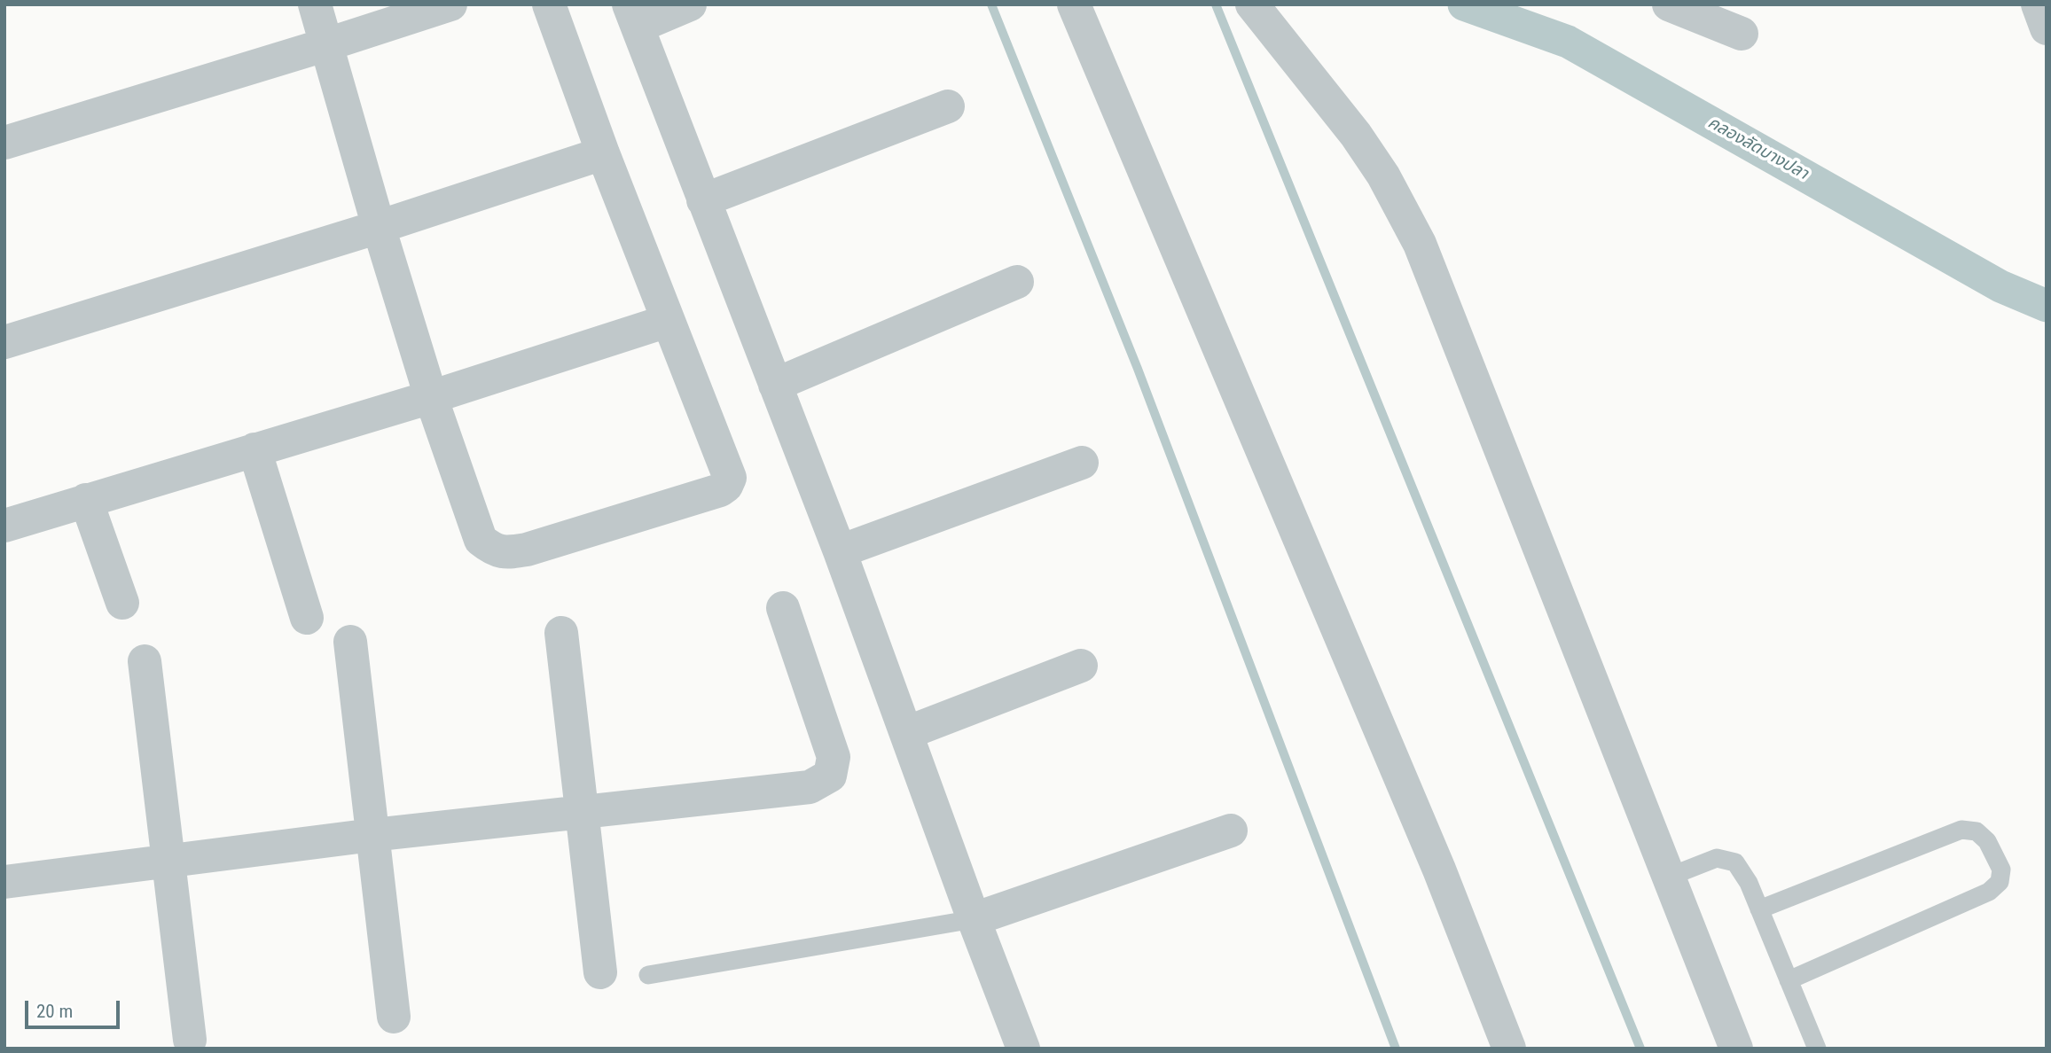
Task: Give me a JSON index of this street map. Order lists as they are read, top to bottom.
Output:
{
  "water": ["คลองลัดบางปลา"],
  "scale_bar": "20 m"
}
